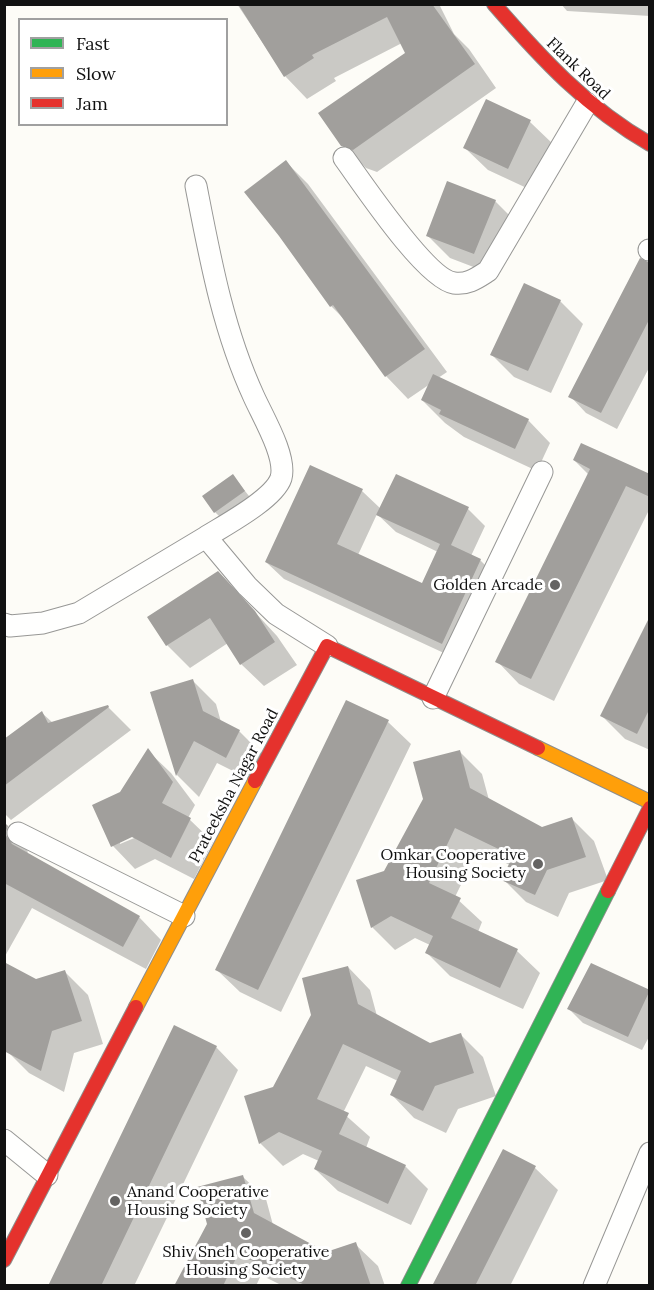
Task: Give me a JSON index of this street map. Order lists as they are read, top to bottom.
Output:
{
  "streets": {
    "street": ["Flank Road", "Prateeksha Nagar Road"]
  },
  "places": [
    "Golden Arcade",
    "Omkar Cooperative Housing Society",
    "Anand Cooperative Housing Society",
    "Shiv Sneh Cooperative Housing Society"
  ],
  "legend": ["Fast", "Slow", "Jam"]
}
